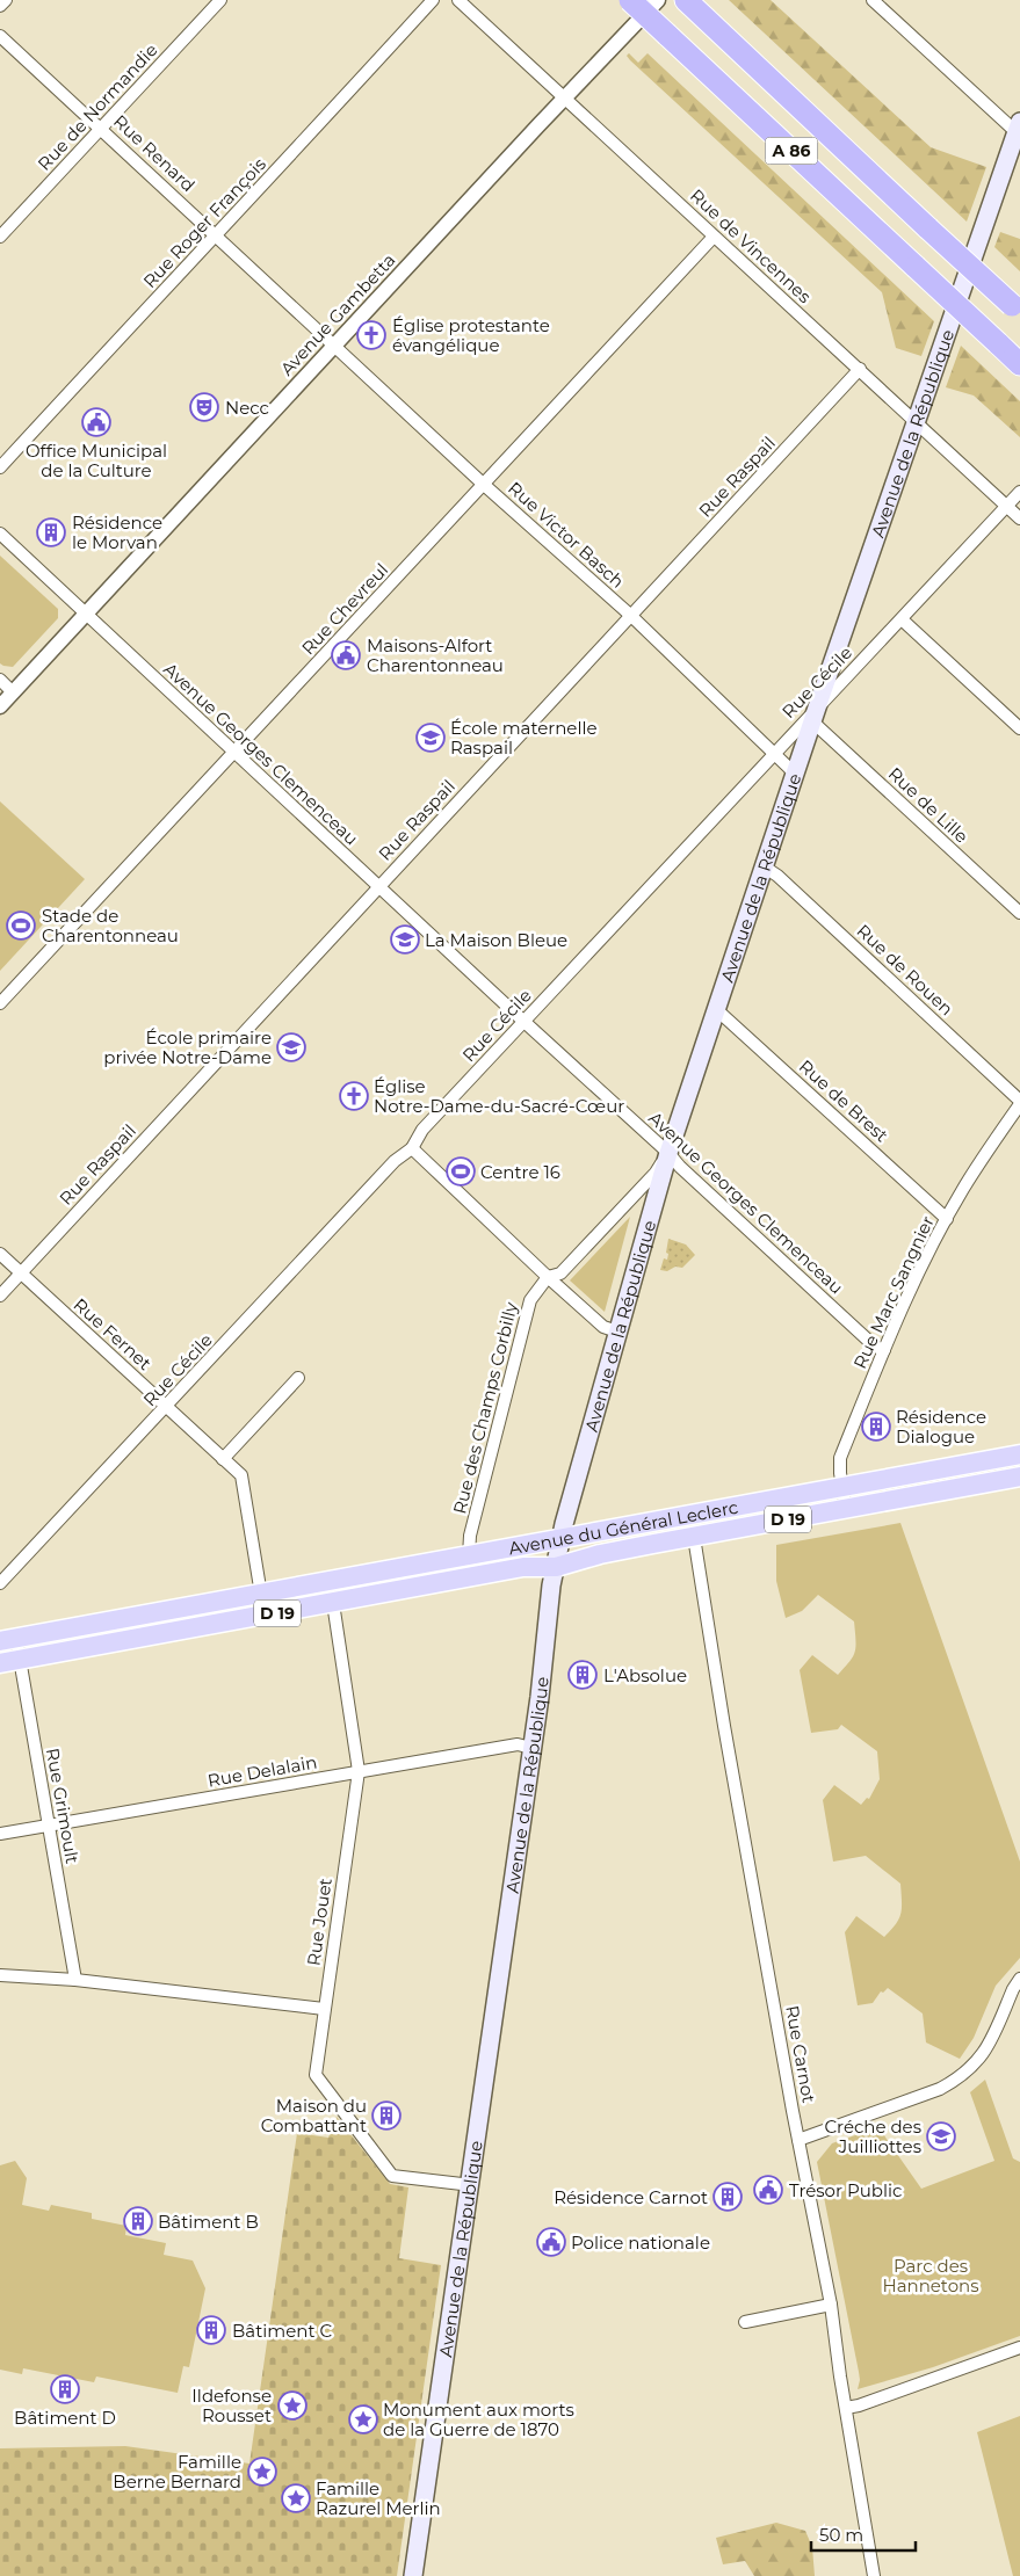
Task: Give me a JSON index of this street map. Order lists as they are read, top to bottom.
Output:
{
  "streets": {
    "highway": ["A 86"],
    "main road": ["Avenue de la République", "D 19", "Avenue du Général Leclerc"],
    "street": [
      "Rue de Normandie",
      "Rue Renard",
      "Rue Roger François",
      "Rue de Vincennes",
      "Avenue Gambetta",
      "Rue Raspail",
      "Rue Victor Basch",
      "Rue Chevreul",
      "Rue Cécile",
      "Avenue Georges Clemenceau",
      "Rue de Lille",
      "Rue de Rouen",
      "Rue de Brest",
      "Rue Marc Sangnier",
      "Rue Fernet",
      "Rue des Champs Corbilly",
      "Rue Delalain",
      "Rue Grimoult",
      "Rue Jouet",
      "Rue Carnot"
    ]
  },
  "crossings": [
    ["Rue de Normandie", "Rue Renard"],
    ["Rue Renard", "Rue Roger François"],
    ["Rue Renard", "Avenue Gambetta"],
    ["Rue Renard", "Rue Victor Basch"],
    ["Rue de Vincennes", "Avenue Gambetta"],
    ["Rue de Vincennes", "Avenue de la République"],
    ["Rue de Vincennes", "Rue Raspail"],
    ["Rue de Vincennes", "Rue Chevreul"],
    ["Rue de Vincennes", "Rue Cécile"],
    ["Avenue Gambetta", "Rue Victor Basch"],
    ["Avenue Gambetta", "Avenue Georges Clemenceau"],
    ["Avenue de la République", "Rue Victor Basch"],
    ["Avenue de la République", "Rue Cécile"],
    ["Avenue de la République", "Avenue Georges Clemenceau"],
    ["Avenue de la République", "Rue de Lille"],
    ["Avenue de la République", "Rue de Rouen"],
    ["Avenue de la République", "Rue de Brest"],
    ["Avenue de la République", "Rue des Champs Corbilly"],
    ["Avenue de la République", "Avenue du Général Leclerc"],
    ["Avenue de la République", "Rue Delalain"],
    ["Avenue de la République", "Rue Jouet"],
    ["Rue Raspail", "Rue Victor Basch"],
    ["Rue Raspail", "Avenue Georges Clemenceau"],
    ["Rue Raspail", "Rue Fernet"],
    ["Rue Victor Basch", "Rue Chevreul"],
    ["Rue Victor Basch", "Rue Cécile"],
    ["Rue Chevreul", "Avenue Georges Clemenceau"],
    ["Rue Cécile", "Avenue Georges Clemenceau"],
    ["Rue Cécile", "Rue de Lille"],
    ["Rue Cécile", "Rue Fernet"],
    ["Avenue Georges Clemenceau", "Rue Marc Sangnier"],
    ["Avenue Georges Clemenceau", "Rue des Champs Corbilly"],
    ["Rue de Rouen", "Rue Marc Sangnier"],
    ["Rue de Brest", "Rue Marc Sangnier"],
    ["Rue Marc Sangnier", "Avenue du Général Leclerc"],
    ["Rue Fernet", "Avenue du Général Leclerc"],
    ["Rue des Champs Corbilly", "Avenue du Général Leclerc"],
    ["Avenue du Général Leclerc", "Rue Grimoult"],
    ["Avenue du Général Leclerc", "Rue Jouet"],
    ["Avenue du Général Leclerc", "Rue Carnot"],
    ["Rue Delalain", "Rue Grimoult"],
    ["Rue Delalain", "Rue Jouet"]
  ],
  "parks": ["Parc des Hannetons"],
  "places": {
    "church": ["Église protestante évangélique", "Église Notre-Dame-du-Sacré-Cœur"],
    "theatre": ["Necc"],
    "public building": [
      "Office Municipal de la Culture",
      "Maisons-Alfort Charentonneau",
      "Trésor Public",
      "Police nationale"
    ],
    "building": [
      "Résidence le Morvan",
      "Résidence Dialogue",
      "L'Absolue",
      "Maison du Combattant",
      "Résidence Carnot",
      "Bâtiment B",
      "Bâtiment C",
      "Bâtiment D"
    ],
    "school or university": [
      "École maternelle Raspail",
      "La Maison Bleue",
      "École primaire privée Notre-Dame",
      "Créche des Juilliottes"
    ],
    "sports": ["Stade de Charentonneau", "Centre 16"],
    "place": [
      "Ildefonse Rousset",
      "Monument aux morts de la Guerre de 1870",
      "Famille Berne Bernard",
      "Famille Razurel Merlin"
    ]
  },
  "scale_bar": "50 m"
}
